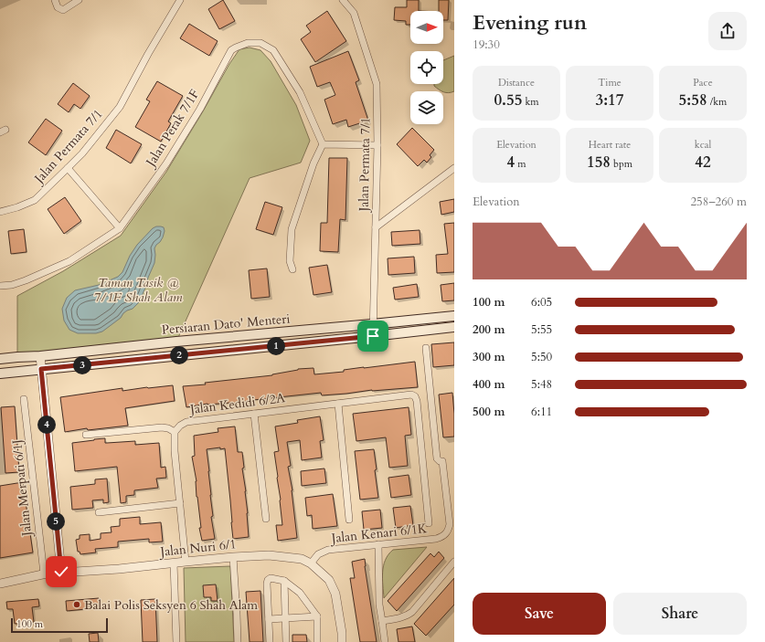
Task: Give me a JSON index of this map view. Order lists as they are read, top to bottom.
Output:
{
  "streets": {
    "main road": ["Persiaran Dato' Menteri"],
    "street": [
      "Jalan Perak 7/1F",
      "Jalan Permata 7/1",
      "Jalan Kedidi 6/2A",
      "Jalan Merpati 6/1J",
      "Jalan Kenari 6/1K",
      "Jalan Nuri 6/1"
    ]
  },
  "crossings": [
    ["Jalan Permata 7/1", "Persiaran Dato' Menteri"],
    ["Jalan Merpati 6/1J", "Jalan Nuri 6/1"],
    ["Jalan Kenari 6/1K", "Jalan Nuri 6/1"]
  ],
  "parks": ["Taman Tasik @ 7/1F Shah Alam"],
  "places": ["Balai Polis Seksyen 6 Shah Alam"],
  "scale_bar": "100 m",
  "north": "right",
  "page": {
    "heading": ["Evening run", "19:30"],
    "stats": [
      ["Distance", "0.55 km"],
      ["Time", "3:17"],
      ["Pace", "5:58 /km"],
      ["Elevation", "4 m"],
      ["Heart rate", "158 bpm"],
      ["kcal", "42"]
    ],
    "chart": ["Elevation", "258–260 m"],
    "list": [
      {
        "name": "100 m",
        "note": "6:05"
      },
      {
        "name": "200 m",
        "note": "5:55"
      },
      {
        "name": "300 m",
        "note": "5:50"
      },
      {
        "name": "400 m",
        "note": "5:48"
      },
      {
        "name": "500 m",
        "note": "6:11"
      }
    ],
    "pins": [
      "1",
      "2",
      "3",
      "4",
      "5"
    ],
    "buttons": ["Save", "Share"],
    "scale": "100 m"
  }
}
